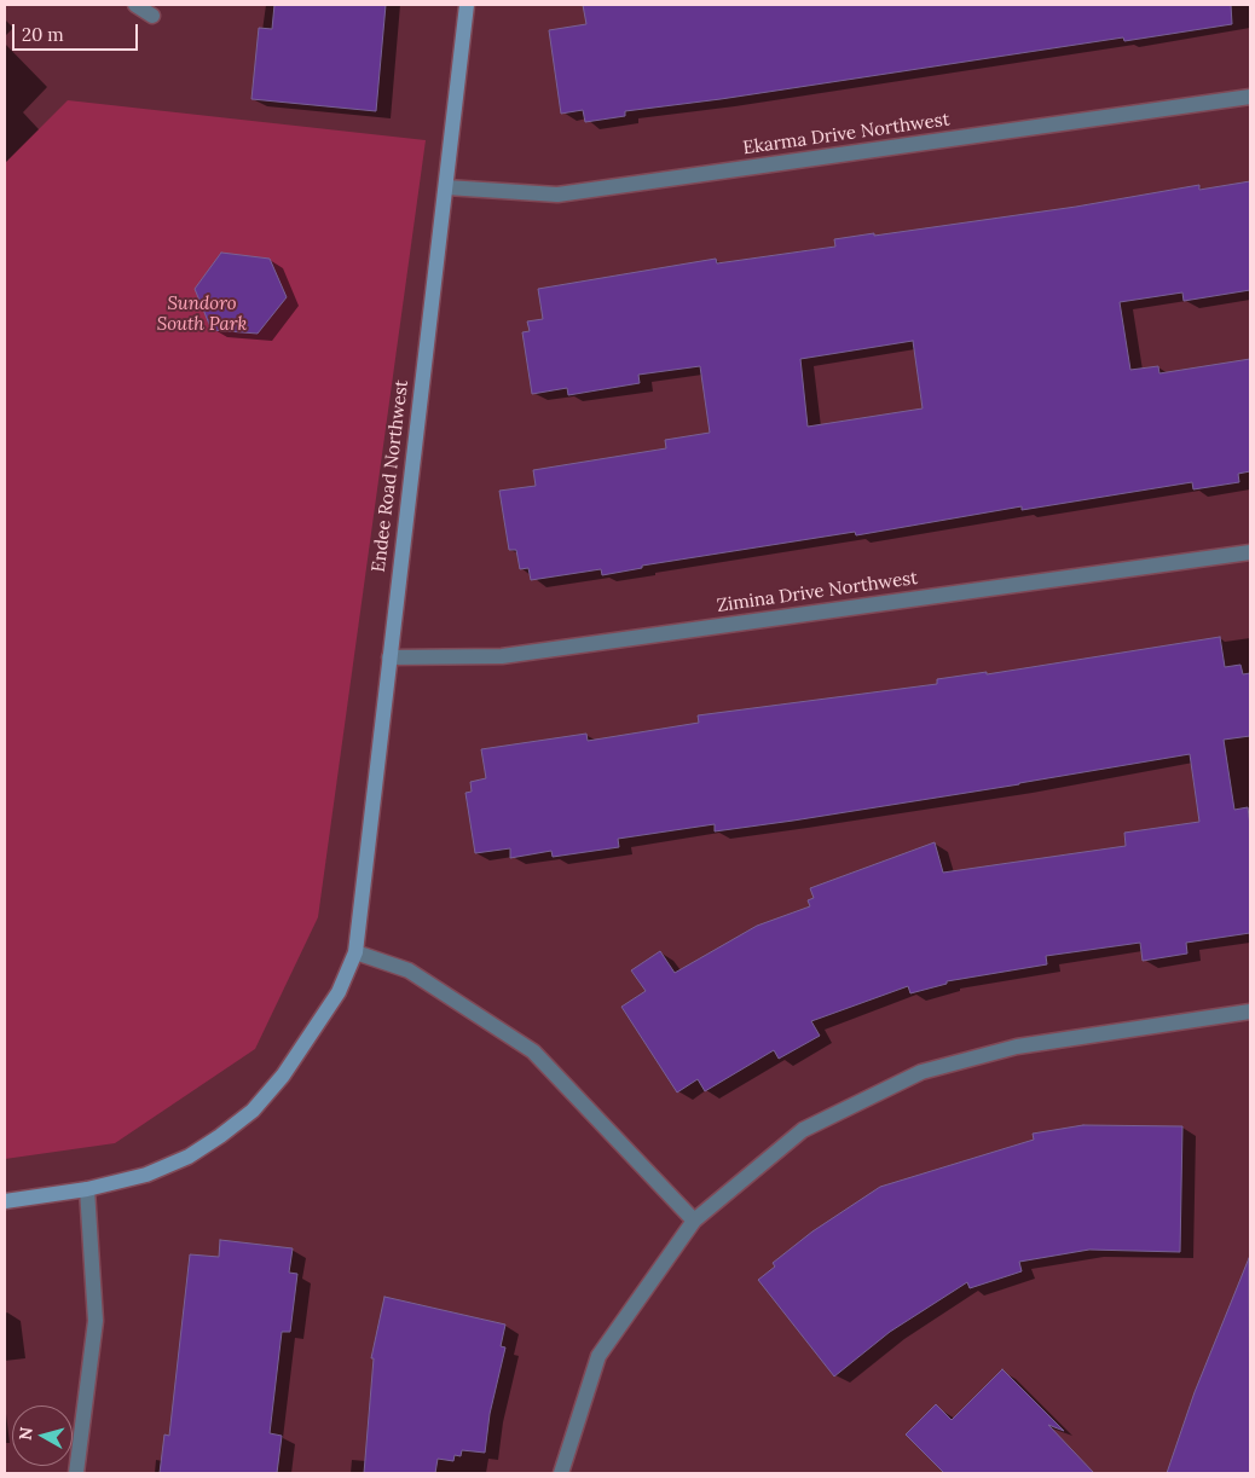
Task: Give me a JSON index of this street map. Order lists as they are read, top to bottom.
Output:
{
  "streets": {
    "street": ["Ekarma Drive Northwest", "Endee Road Northwest", "Zimina Drive Northwest"]
  },
  "crossings": [
    ["Ekarma Drive Northwest", "Endee Road Northwest"],
    ["Endee Road Northwest", "Zimina Drive Northwest"]
  ],
  "parks": ["Sundoro South Park"],
  "scale_bar": "20 m",
  "north": "left"
}
